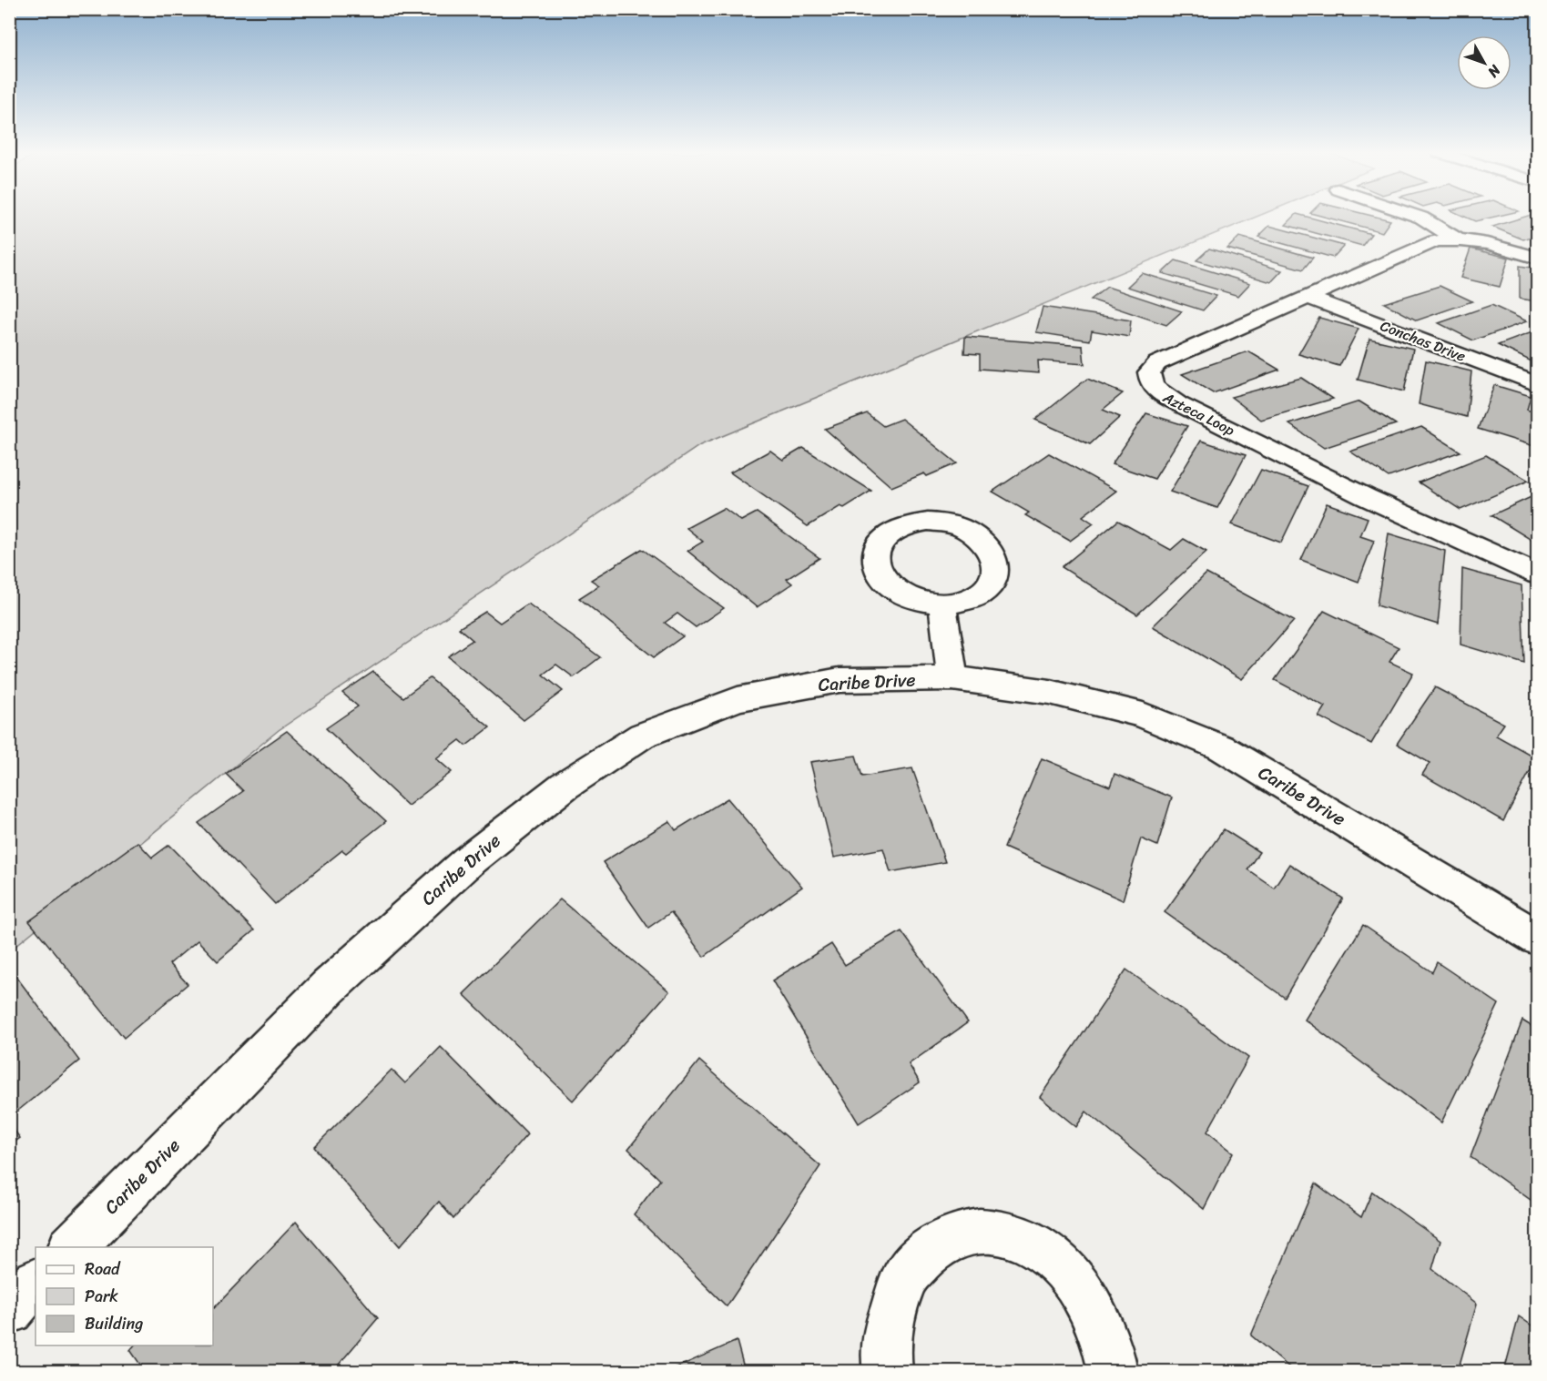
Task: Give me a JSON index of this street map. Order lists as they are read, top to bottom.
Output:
{
  "streets": {
    "street": ["Conchas Drive", "Azteca Loop", "Caribe Drive"]
  },
  "crossings": [
    ["Conchas Drive", "Azteca Loop"]
  ],
  "legend": ["Road", "Park", "Building"],
  "north": "bottom right"
}
